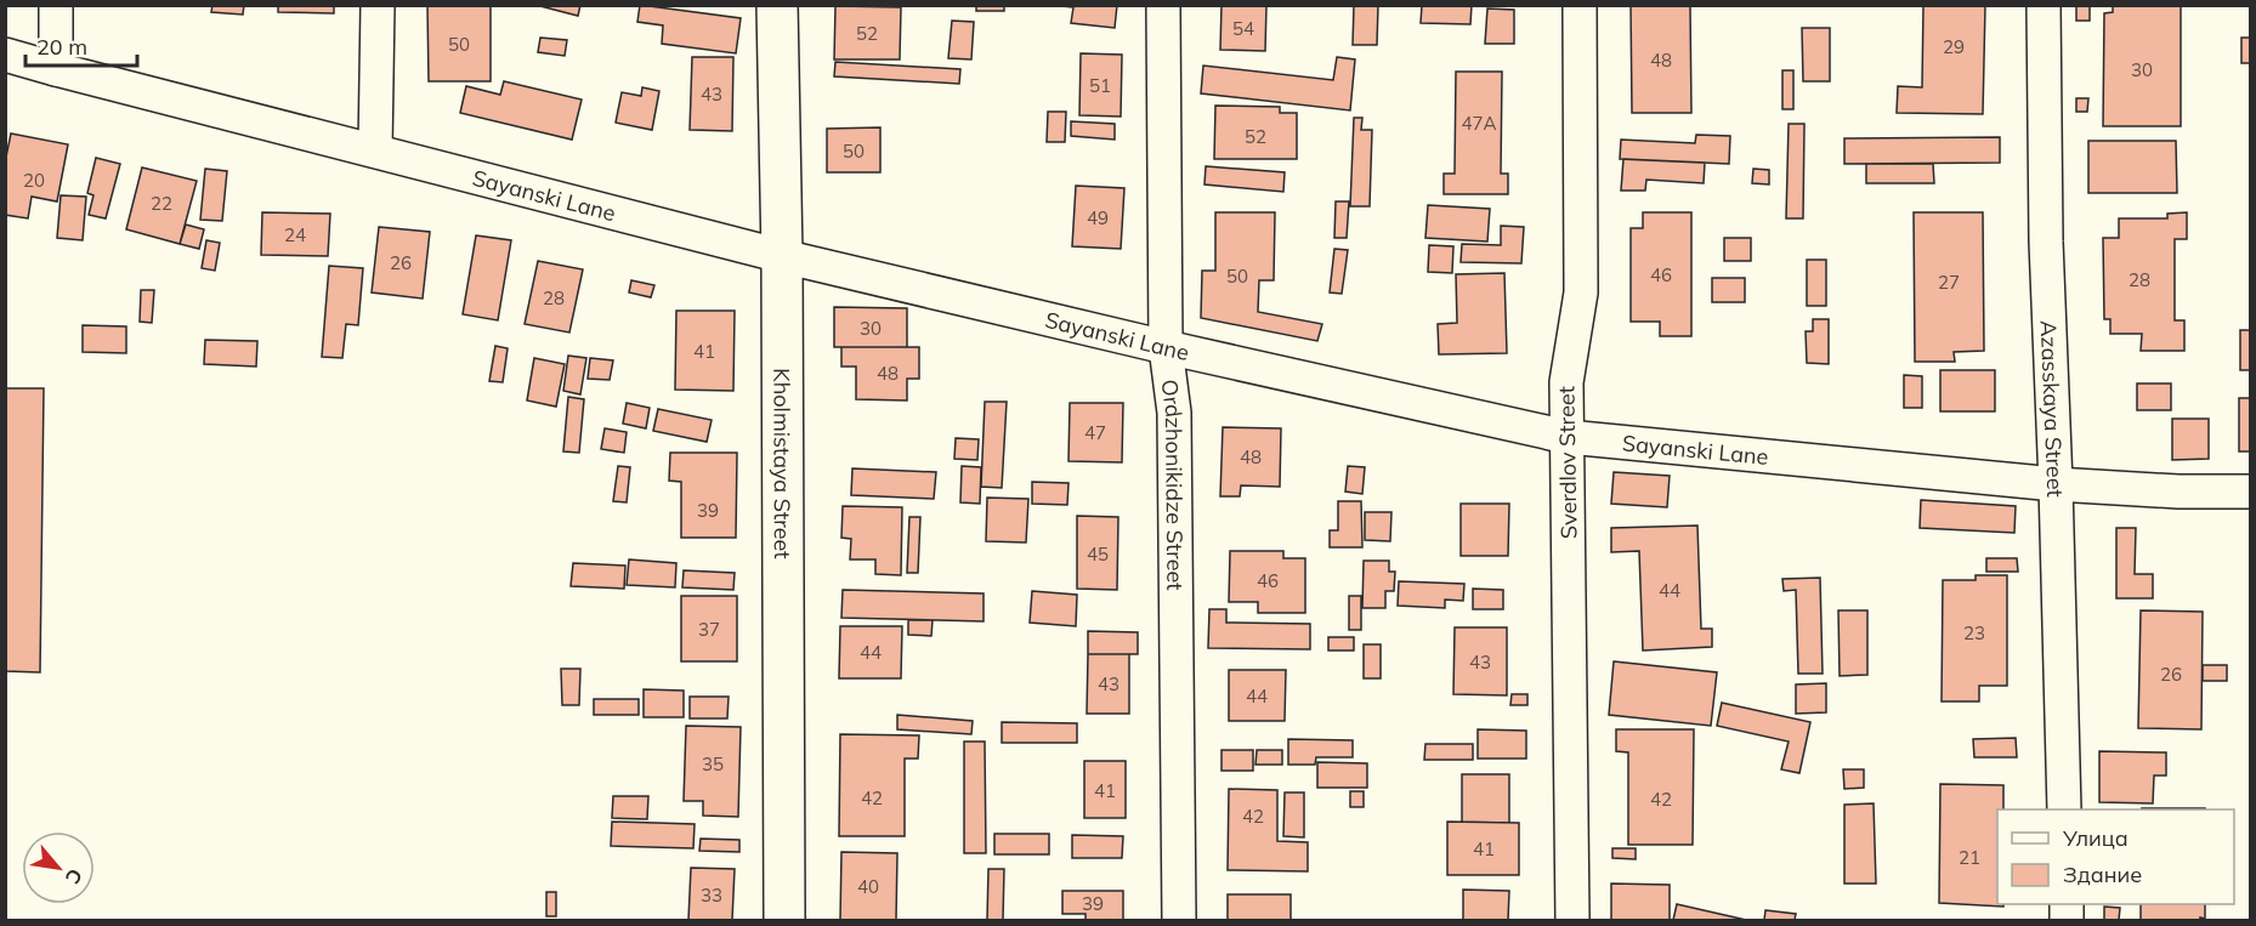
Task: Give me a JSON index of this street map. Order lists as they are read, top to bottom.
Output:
{
  "streets": {
    "street": [
      "Sayanski Lane",
      "Azasskaya Street",
      "Kholmistaya Street",
      "Sverdlov Street",
      "Ordzhonikidze Street"
    ]
  },
  "crossings": [
    ["Sayanski Lane", "Azasskaya Street"],
    ["Sayanski Lane", "Kholmistaya Street"],
    ["Sayanski Lane", "Sverdlov Street"],
    ["Sayanski Lane", "Ordzhonikidze Street"]
  ],
  "house_numbers": [
    "54",
    "52",
    "50",
    "29",
    "48",
    "30",
    "51",
    "43",
    "47А",
    "52",
    "50",
    "20",
    "22",
    "49",
    "24",
    "26",
    "46",
    "50",
    "28",
    "27",
    "28",
    "30",
    "41",
    "48",
    "47",
    "48",
    "39",
    "45",
    "46",
    "44",
    "37",
    "23",
    "44",
    "43",
    "26",
    "43",
    "44",
    "35",
    "41",
    "42",
    "42",
    "42",
    "41",
    "21",
    "40",
    "33",
    "39"
  ],
  "legend": ["Улица", "Здание"],
  "scale_bar": "20 m",
  "north": "bottom right"
}
